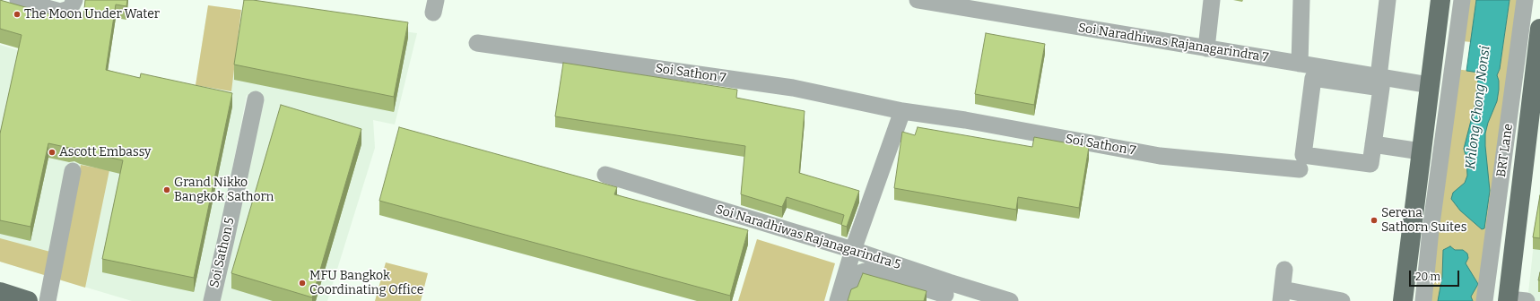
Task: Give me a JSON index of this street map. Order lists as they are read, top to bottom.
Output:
{
  "streets": {
    "street": [
      "Soi Naradhiwas Rajanagarindra 7",
      "Soi Sathon 7",
      "BRT Lane",
      "Soi Naradhiwas Rajanagarindra 5",
      "Soi Sathon 5"
    ]
  },
  "water": ["Khlong Chong Nonsi"],
  "places": [
    "The Moon Under Water",
    "Ascott Embassy",
    "Grand Nikko Bangkok Sathorn",
    "Serena Sathorn Suites",
    "MFU Bangkok Coordinating Office"
  ],
  "scale_bar": "20 m"
}
